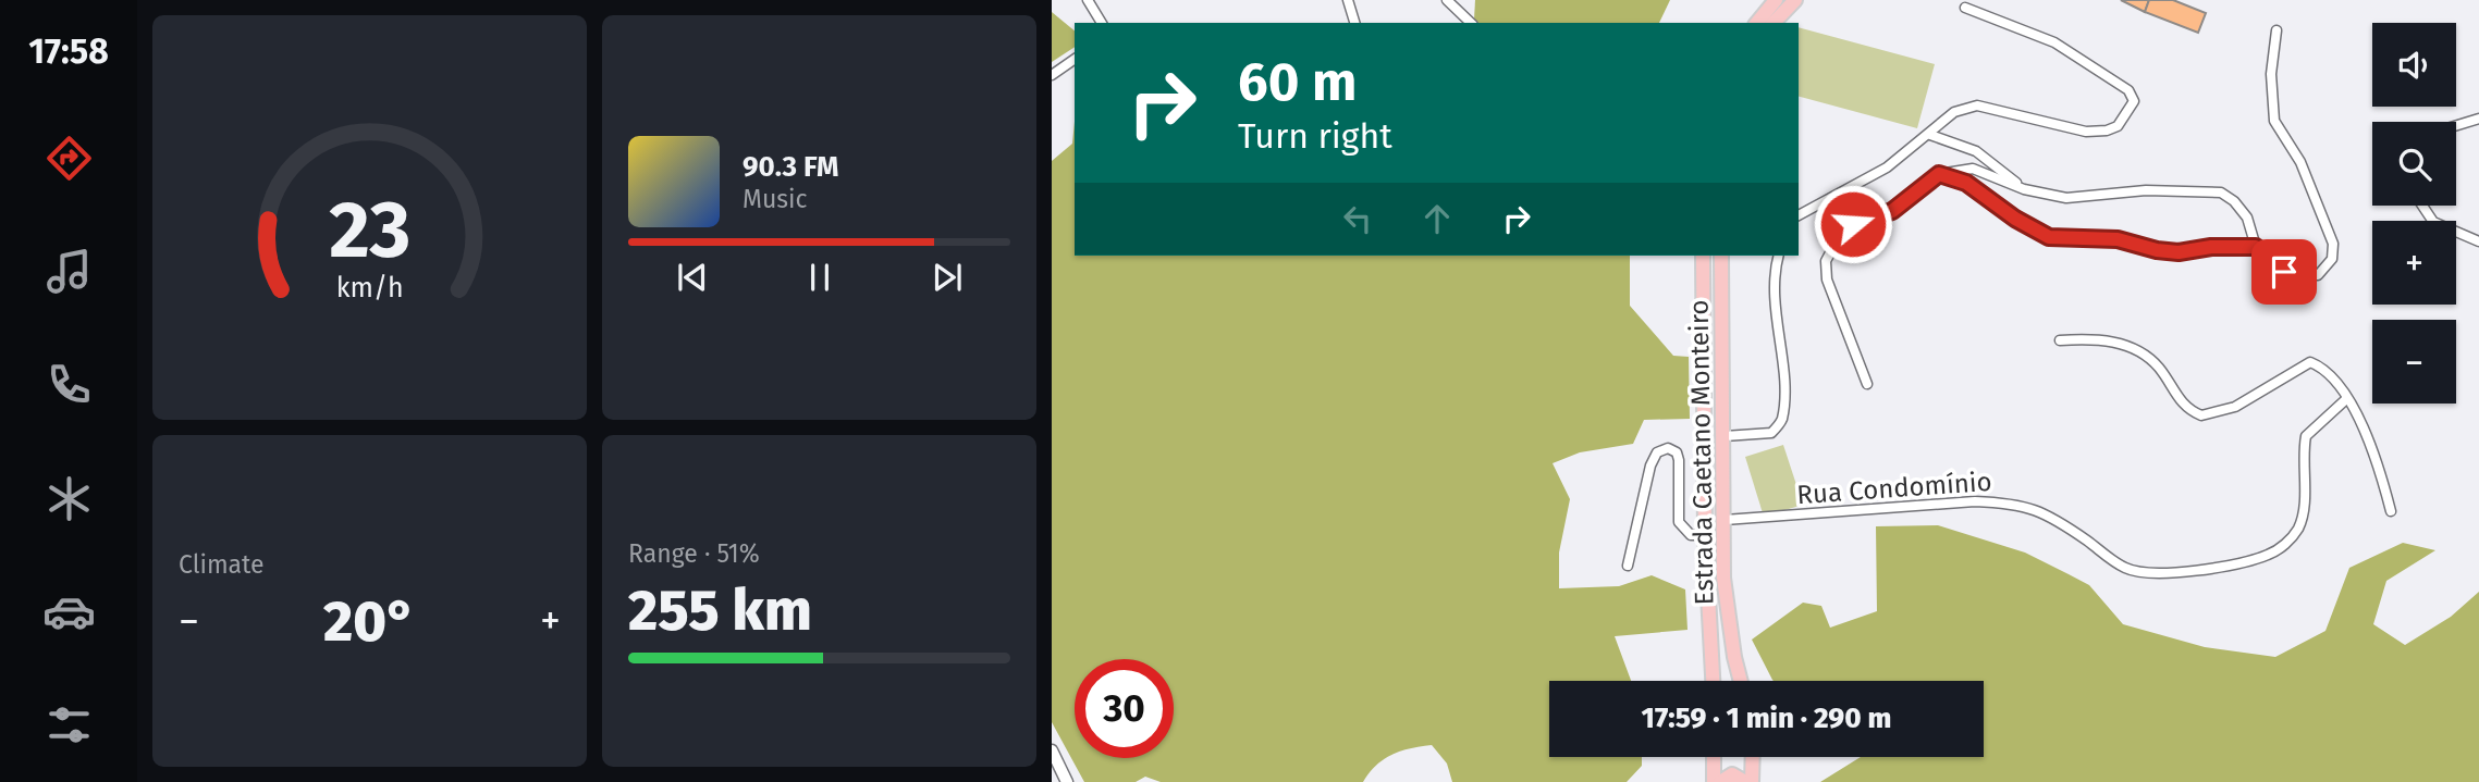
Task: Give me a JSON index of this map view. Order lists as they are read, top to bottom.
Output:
{
  "streets": {
    "main road": ["Estrada Caetano Monteiro"],
    "street": ["Rua Condomínio"]
  },
  "crossings": [
    ["Estrada Caetano Monteiro", "Rua Condomínio"]
  ],
  "page": {
    "tabs": "17:58",
    "map_buttons": ["+", "−"],
    "turn": ["60 m", "Turn right"],
    "song": ["90.3 FM", "Music"],
    "tile": [
      "Climate",
      ["Range · 51%", "255 km"]
    ],
    "heat": ["−", "20°", "+"],
    "limit": "30",
    "trip": "17:59 · 1 min · 290 m",
    "gauge": ["23", "km/h"]
  }
}
